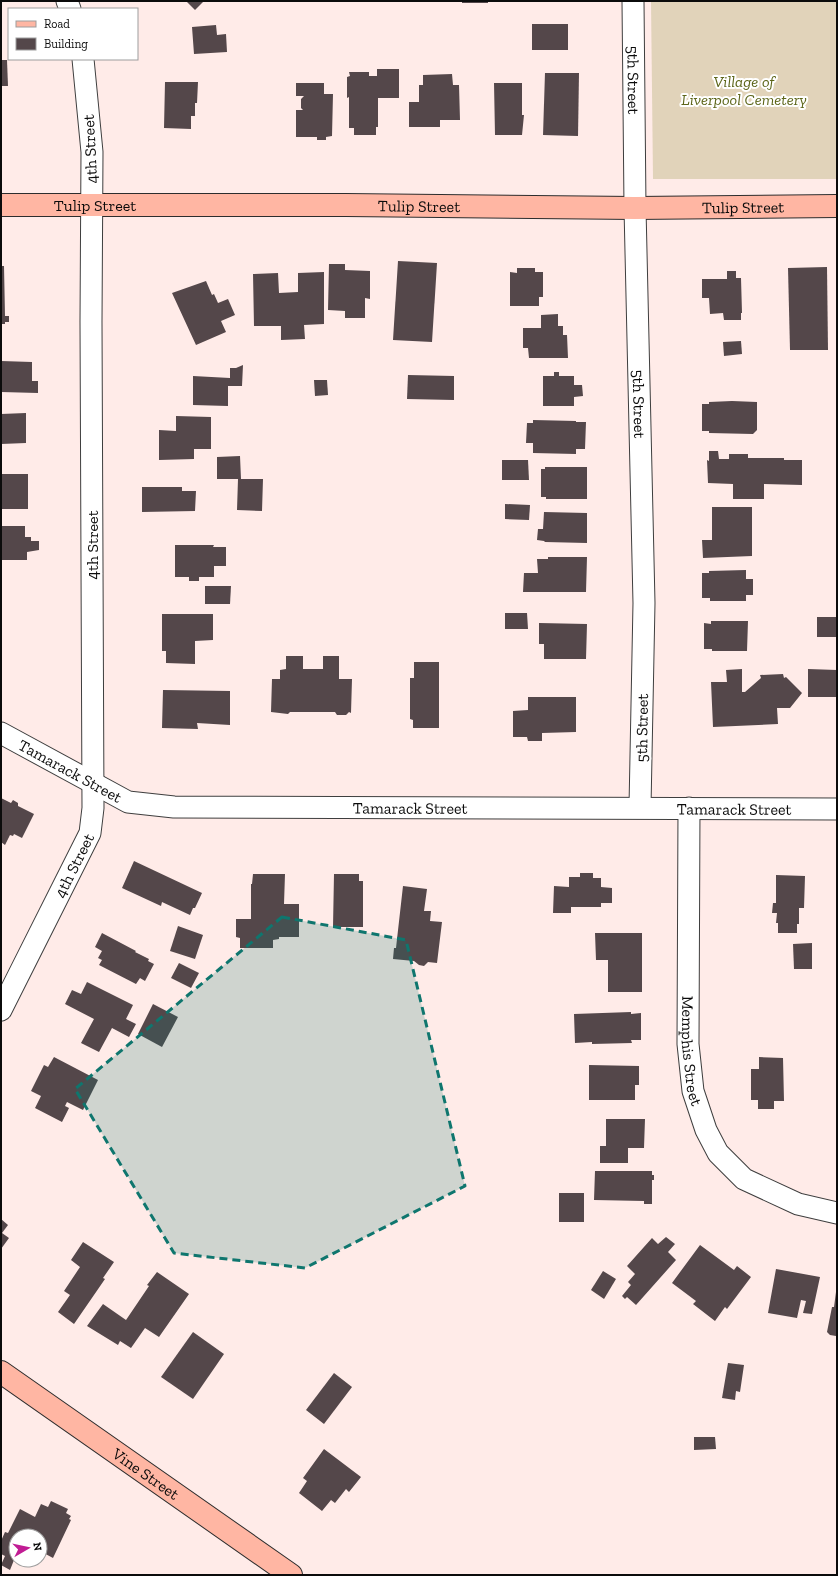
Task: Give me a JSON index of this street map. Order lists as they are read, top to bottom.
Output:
{
  "streets": {
    "street": [
      "5th Street",
      "4th Street",
      "Tulip Street",
      "Tamarack Street",
      "Memphis Street",
      "Vine Street"
    ]
  },
  "crossings": [
    ["5th Street", "Tulip Street"],
    ["5th Street", "Tamarack Street"],
    ["4th Street", "Tulip Street"],
    ["4th Street", "Tamarack Street"],
    ["Tamarack Street", "Memphis Street"]
  ],
  "parks": ["Village of Liverpool Cemetery"],
  "legend": ["Road", "Building"],
  "north": "right"
}
